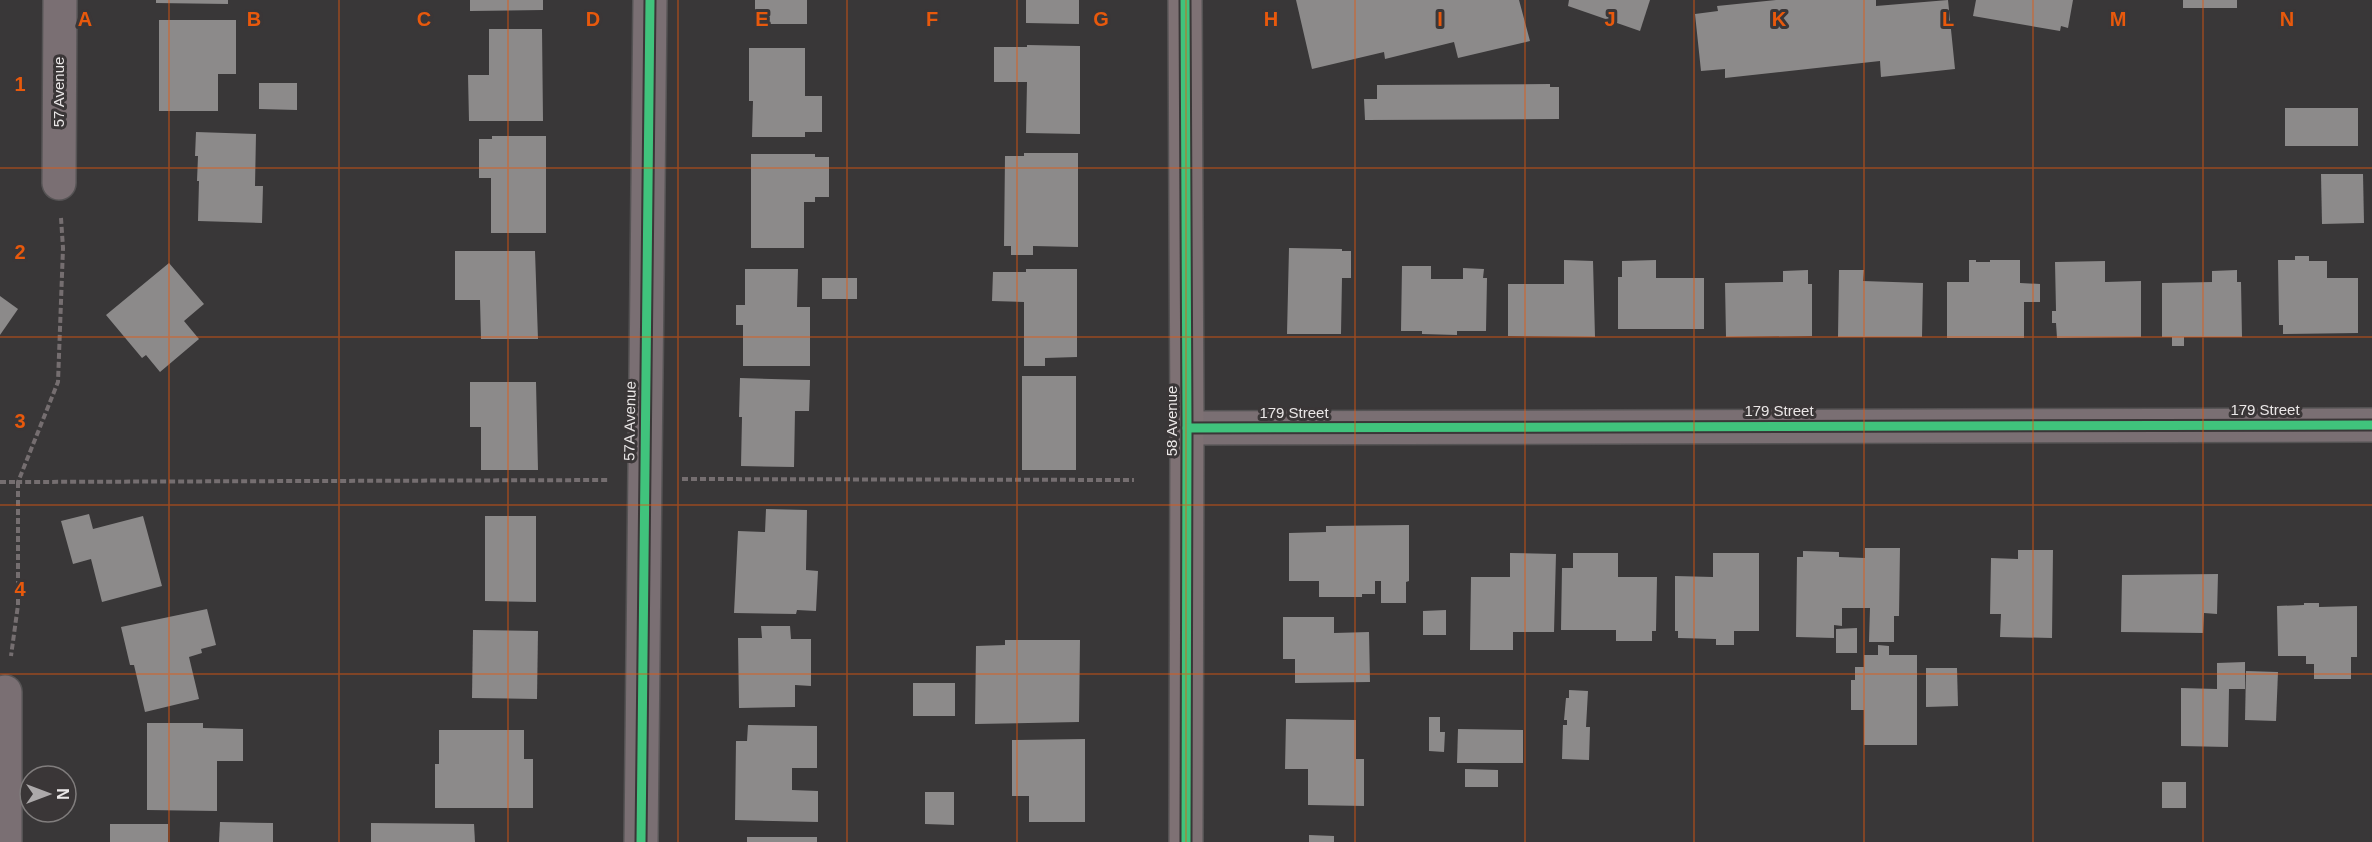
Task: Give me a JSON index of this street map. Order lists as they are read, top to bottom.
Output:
{
  "streets": {
    "street": [
      "57 Avenue",
      "179 Street",
      "57A Avenue",
      "58 Avenue"
    ]
  },
  "crossings": [
    ["179 Street", "58 Avenue"]
  ],
  "north": "right",
  "grid": {
    "columns": [
      "A",
      "B",
      "C",
      "D",
      "E",
      "F",
      "G",
      "H",
      "I",
      "J",
      "K",
      "L",
      "M",
      "N"
    ],
    "rows": [
      "1",
      "2",
      "3",
      "4"
    ]
  }
}
